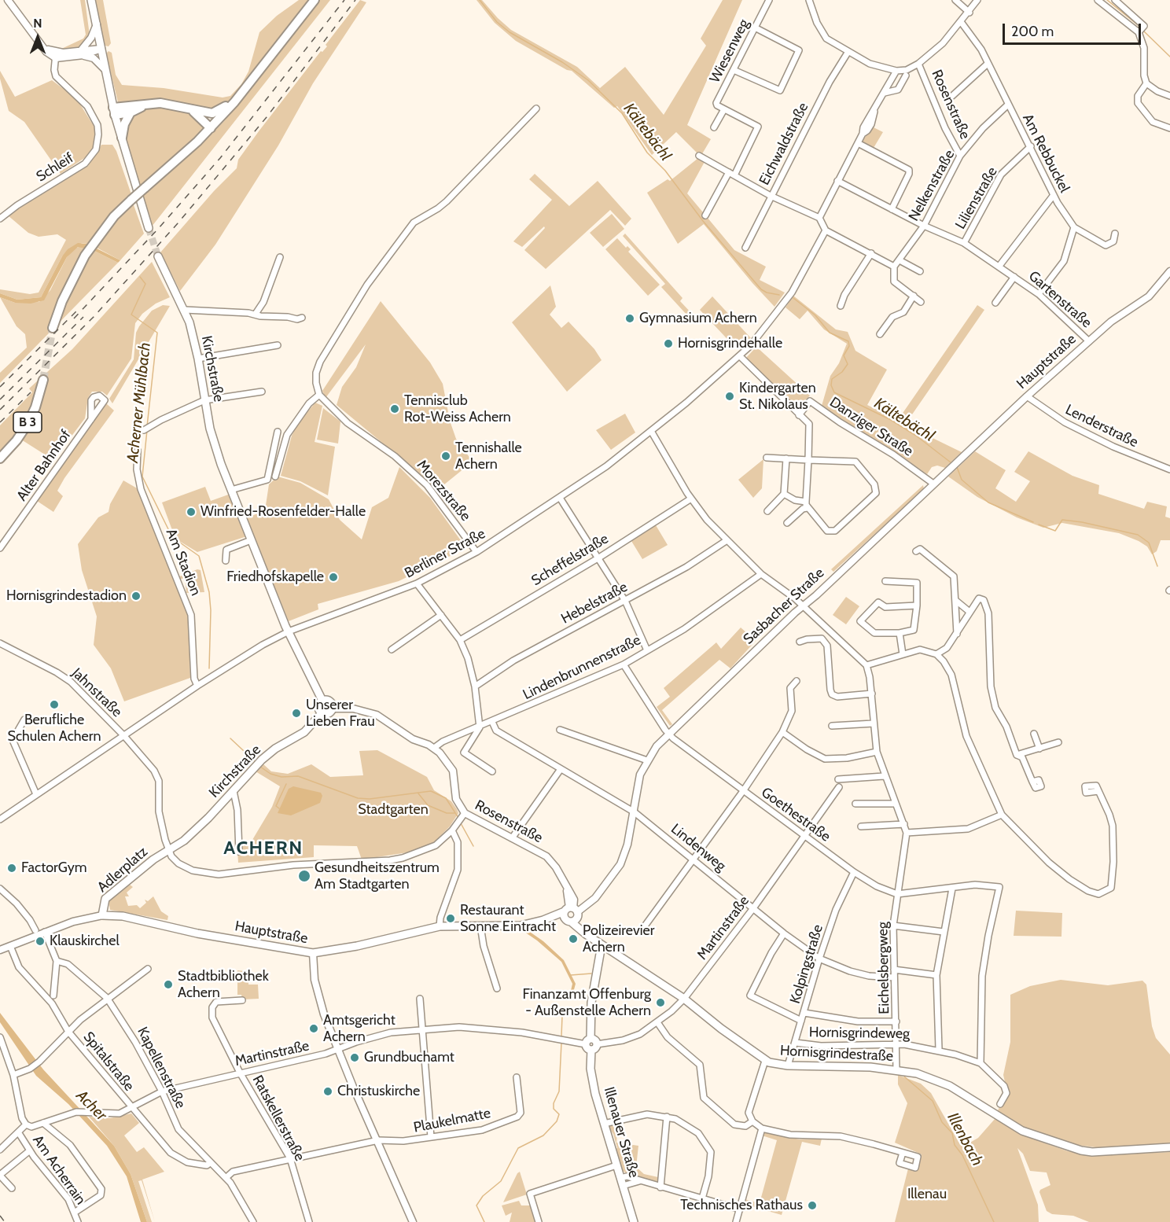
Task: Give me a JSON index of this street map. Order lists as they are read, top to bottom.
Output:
{
  "streets": {
    "main road": [
      "Hauptstraße",
      "Kirchstraße",
      "B 3",
      "Adlerplatz",
      "Hornisgrindestraße",
      "Illenauer Straße"
    ],
    "street": [
      "Wiesenweg",
      "Rosenstraße",
      "Eichwaldstraße",
      "Am Rebbuckel",
      "Schleif",
      "Nelkenstraße",
      "Lilienstraße",
      "Gartenstraße",
      "Lenderstraße",
      "Danziger Straße",
      "Alter Bahnhof",
      "Morezstraße",
      "Berliner Straße",
      "Scheffelstraße",
      "Am Stadion",
      "Hebelstraße",
      "Sasbacher Straße",
      "Lindenbrunnenstraße",
      "Jahnstraße",
      "Goethestraße",
      "Lindenweg",
      "Martinstraße",
      "Kolpingstraße",
      "Eichelsbergweg",
      "Hornisgrindeweg",
      "Spitalstraße",
      "Kapellenstraße",
      "Ratskellerstraße",
      "Plaukelmatte",
      "Am Acherrain"
    ]
  },
  "crossings": [
    ["Rosenstraße", "Nelkenstraße"],
    ["Rosenstraße", "Hauptstraße"],
    ["Rosenstraße", "Kirchstraße"],
    ["Rosenstraße", "Sasbacher Straße"],
    ["Rosenstraße", "Lindenbrunnenstraße"],
    ["Rosenstraße", "Hornisgrindestraße"],
    ["Am Rebbuckel", "Nelkenstraße"],
    ["Am Rebbuckel", "Lilienstraße"],
    ["Nelkenstraße", "Gartenstraße"],
    ["Lilienstraße", "Gartenstraße"],
    ["Gartenstraße", "Hauptstraße"],
    ["Hauptstraße", "Lenderstraße"],
    ["Hauptstraße", "Sasbacher Straße"],
    ["Hauptstraße", "Adlerplatz"],
    ["Hauptstraße", "Hornisgrindestraße"],
    ["Hauptstraße", "Spitalstraße"],
    ["Kirchstraße", "Berliner Straße"],
    ["Kirchstraße", "Jahnstraße"],
    ["Kirchstraße", "Adlerplatz"],
    ["Danziger Straße", "Sasbacher Straße"],
    ["Morezstraße", "Berliner Straße"],
    ["Berliner Straße", "Am Stadion"],
    ["Berliner Straße", "Jahnstraße"],
    ["Sasbacher Straße", "Goethestraße"],
    ["Sasbacher Straße", "Lindenweg"],
    ["Sasbacher Straße", "Hornisgrindestraße"],
    ["Lindenbrunnenstraße", "Goethestraße"],
    ["Lindenbrunnenstraße", "Lindenweg"],
    ["Jahnstraße", "Adlerplatz"],
    ["Goethestraße", "Martinstraße"],
    ["Goethestraße", "Kolpingstraße"],
    ["Goethestraße", "Eichelsbergweg"],
    ["Goethestraße", "Hornisgrindeweg"],
    ["Lindenweg", "Martinstraße"],
    ["Lindenweg", "Kolpingstraße"],
    ["Lindenweg", "Eichelsbergweg"],
    ["Martinstraße", "Hornisgrindestraße"],
    ["Martinstraße", "Spitalstraße"],
    ["Martinstraße", "Kapellenstraße"],
    ["Martinstraße", "Ratskellerstraße"],
    ["Martinstraße", "Illenauer Straße"],
    ["Kolpingstraße", "Hornisgrindeweg"],
    ["Kolpingstraße", "Hornisgrindestraße"],
    ["Eichelsbergweg", "Hornisgrindeweg"],
    ["Eichelsbergweg", "Hornisgrindestraße"],
    ["Hornisgrindestraße", "Illenauer Straße"],
    ["Spitalstraße", "Kapellenstraße"],
    ["Kapellenstraße", "Plaukelmatte"],
    ["Ratskellerstraße", "Plaukelmatte"]
  ],
  "districts": ["ACHERN"],
  "water": [
    "Kältebächl",
    "Acherner Mühlbach",
    "Acher",
    "Illenbach"
  ],
  "parks": ["Stadtgarten", "Illenau"],
  "places": [
    "Gymnasium Achern",
    "Hornisgrindehalle",
    "Kindergarten St. Nikolaus",
    "Tennisclub Rot-Weiss Achern",
    "Tennishalle Achern",
    "Winfried-Rosenfelder-Halle",
    "Friedhofskapelle",
    "Hornisgrindestadion",
    "Berufliche Schulen Achern",
    "Unserer Lieben Frau",
    "FactorGym",
    "Gesundheitszentrum Am Stadtgarten",
    "Restaurant Sonne Eintracht",
    "Polizeirevier Achern",
    "Klauskirchel",
    "Stadtbibliothek Achern",
    "Finanzamt Offenburg - Außenstelle Achern",
    "Amtsgericht Achern",
    "Grundbuchamt",
    "Christuskirche",
    "Technisches Rathaus"
  ],
  "scale_bar": "200 m",
  "north": "top"
}
